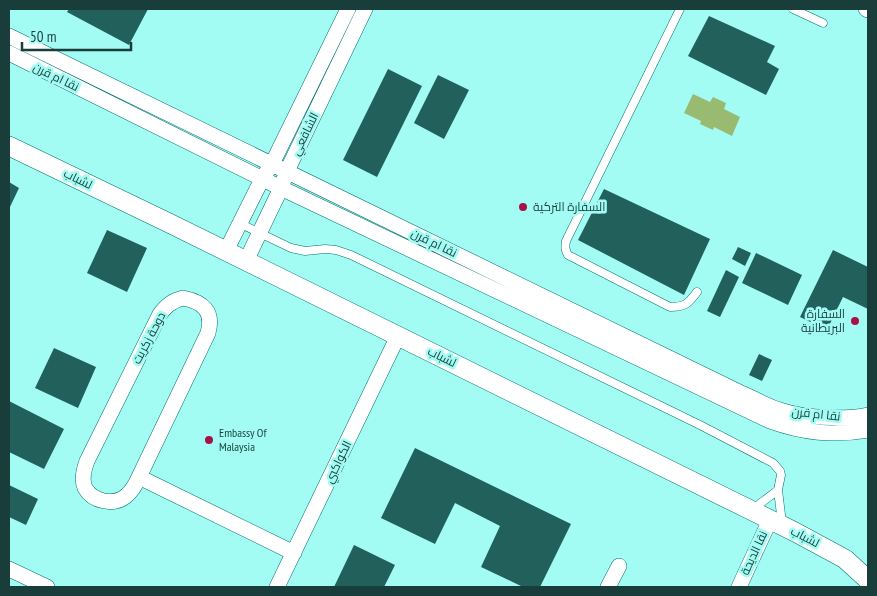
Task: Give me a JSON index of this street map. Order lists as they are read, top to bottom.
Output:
{
  "streets": {
    "street": [
      "نقا ام قرن",
      "الشافعي",
      "لشباب",
      "دوحة زكريت",
      "الكواكبي",
      "نقا الديحة"
    ]
  },
  "crossings": [
    ["نقا ام قرن", "الشافعي"],
    ["الشافعي", "لشباب"],
    ["لشباب", "الكواكبي"],
    ["لشباب", "نقا الديحة"]
  ],
  "places": ["السفارة التركية", "السفارة البريطانية", "Embassy Of Malaysia"],
  "scale_bar": "50 m"
}
